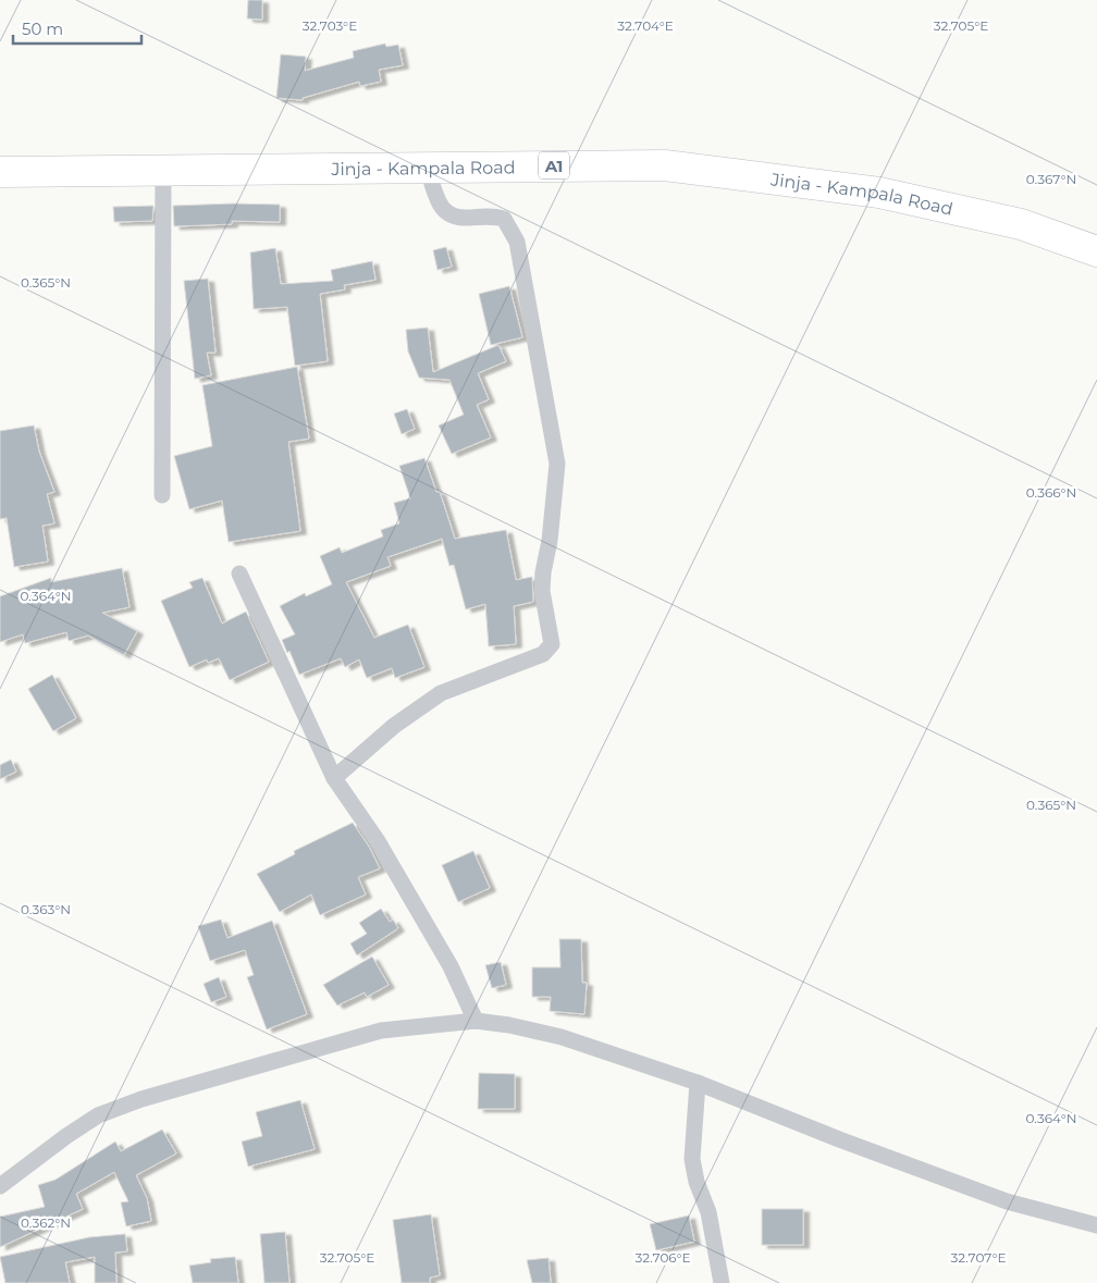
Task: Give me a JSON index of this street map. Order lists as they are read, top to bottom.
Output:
{
  "streets": {
    "highway": ["A1", "Jinja - Kampala Road"]
  },
  "scale_bar": "50 m",
  "coordinates": [
    "32.703°E",
    "32.704°E",
    "32.705°E",
    "0.367°N",
    "0.365°N",
    "0.366°N",
    "0.364°N",
    "0.363°N",
    "0.362°N",
    "32.706°E",
    "32.707°E"
  ]
}
